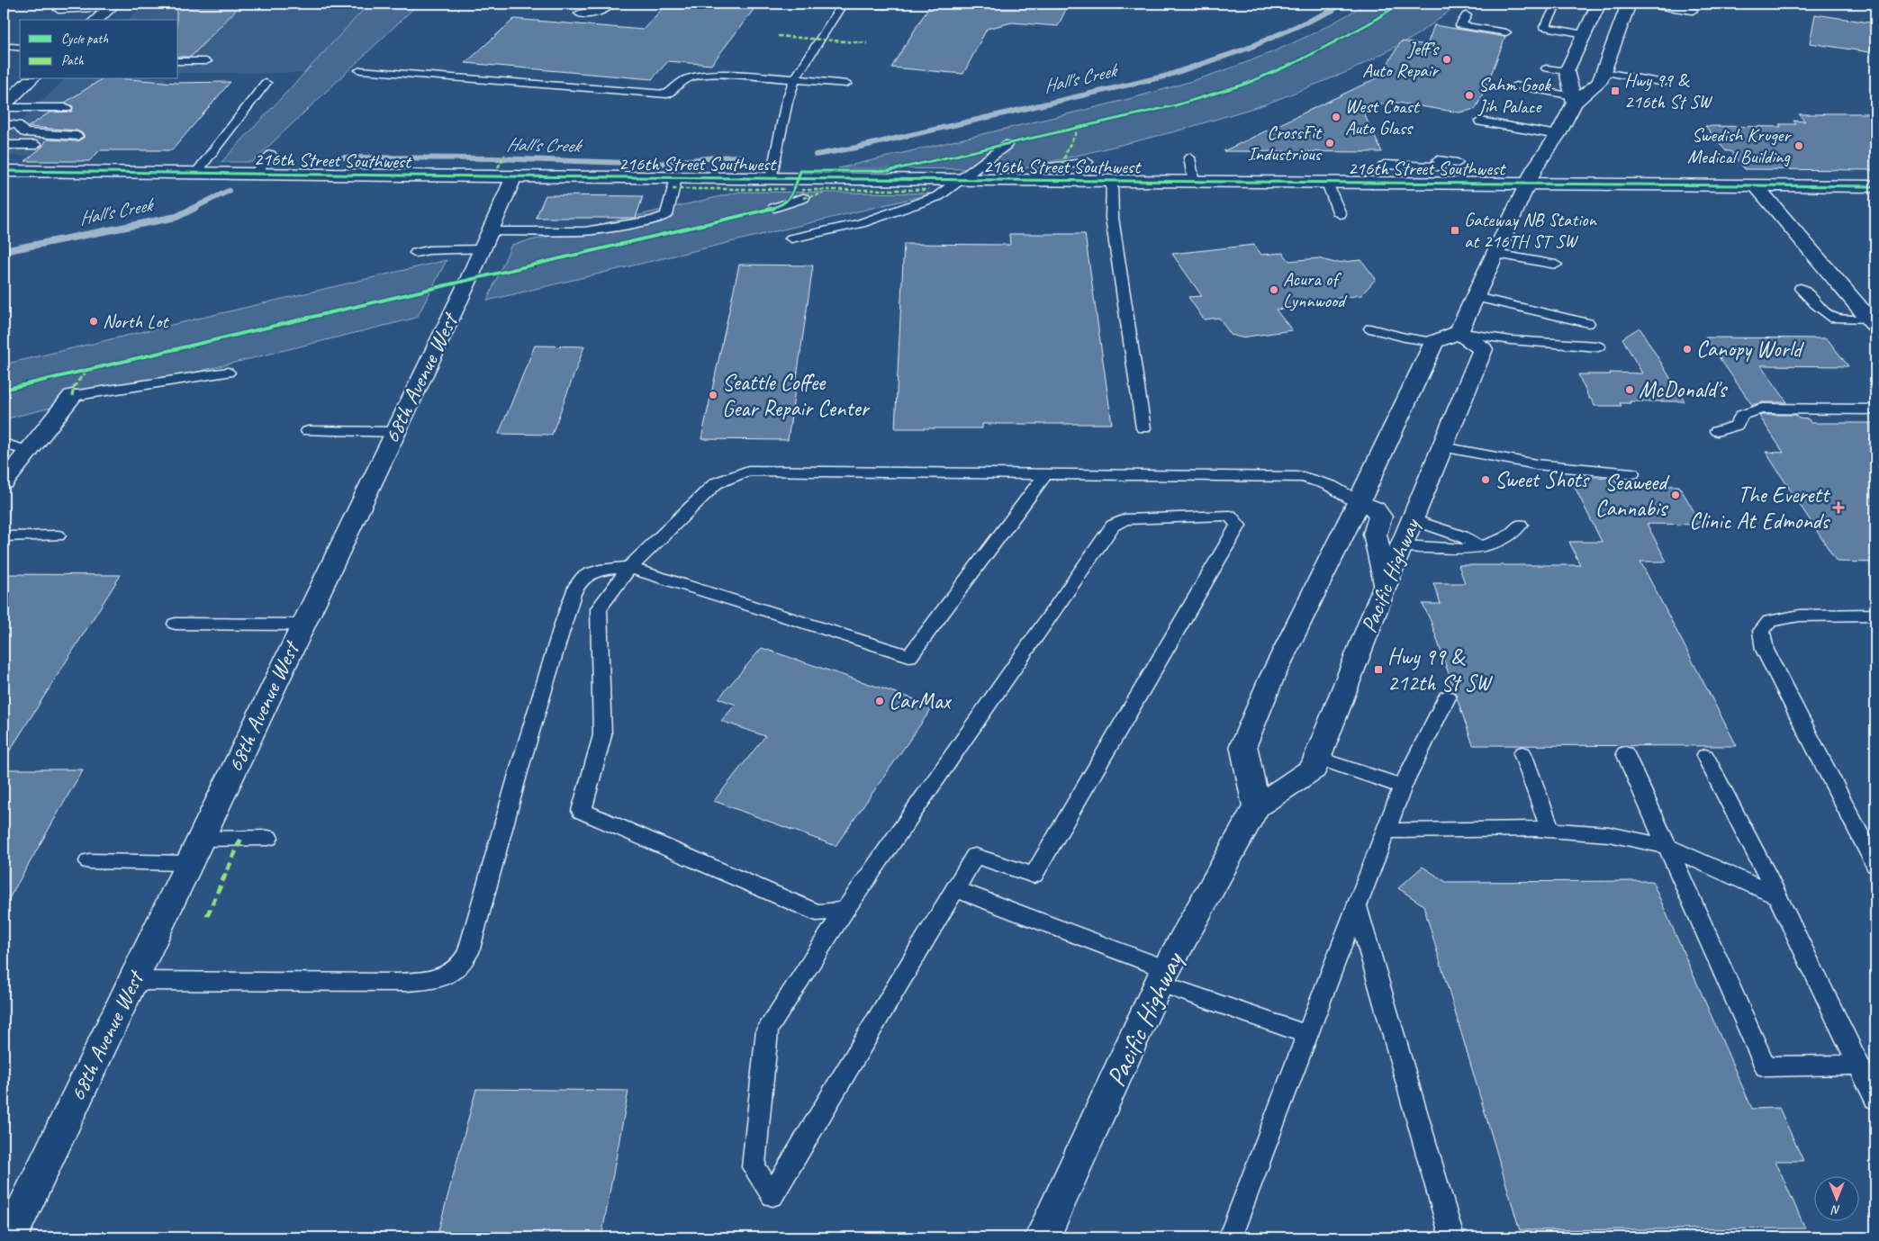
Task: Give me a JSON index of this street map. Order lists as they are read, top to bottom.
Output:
{
  "streets": {
    "main road": ["216th Street Southwest", "68th Avenue West", "Pacific Highway"]
  },
  "crossings": [
    ["216th Street Southwest", "68th Avenue West"]
  ],
  "water": ["Hall's Creek"],
  "places": {
    "other": [
      "Jeff’s Auto Repair",
      "Sahm Gook Jih Palace",
      "West Coast Auto Glass",
      "CrossFit Industrious",
      "Swedish Kruger Medical Building",
      "Acura of Lynnwood",
      "North Lot",
      "Canopy World",
      "McDonald's",
      "Seattle Coffee Gear Repair Center",
      "Sweet Shots",
      "Seaweed Cannabis",
      "CarMax"
    ],
    "transit": ["Hwy 99 & 216th St SW", "Gateway NB Station at 216TH ST SW", "Hwy 99 & 212th St SW"],
    "health": ["The Everett Clinic At Edmonds"]
  },
  "legend": ["Cycle path", "Path"],
  "north": "bottom"
}
